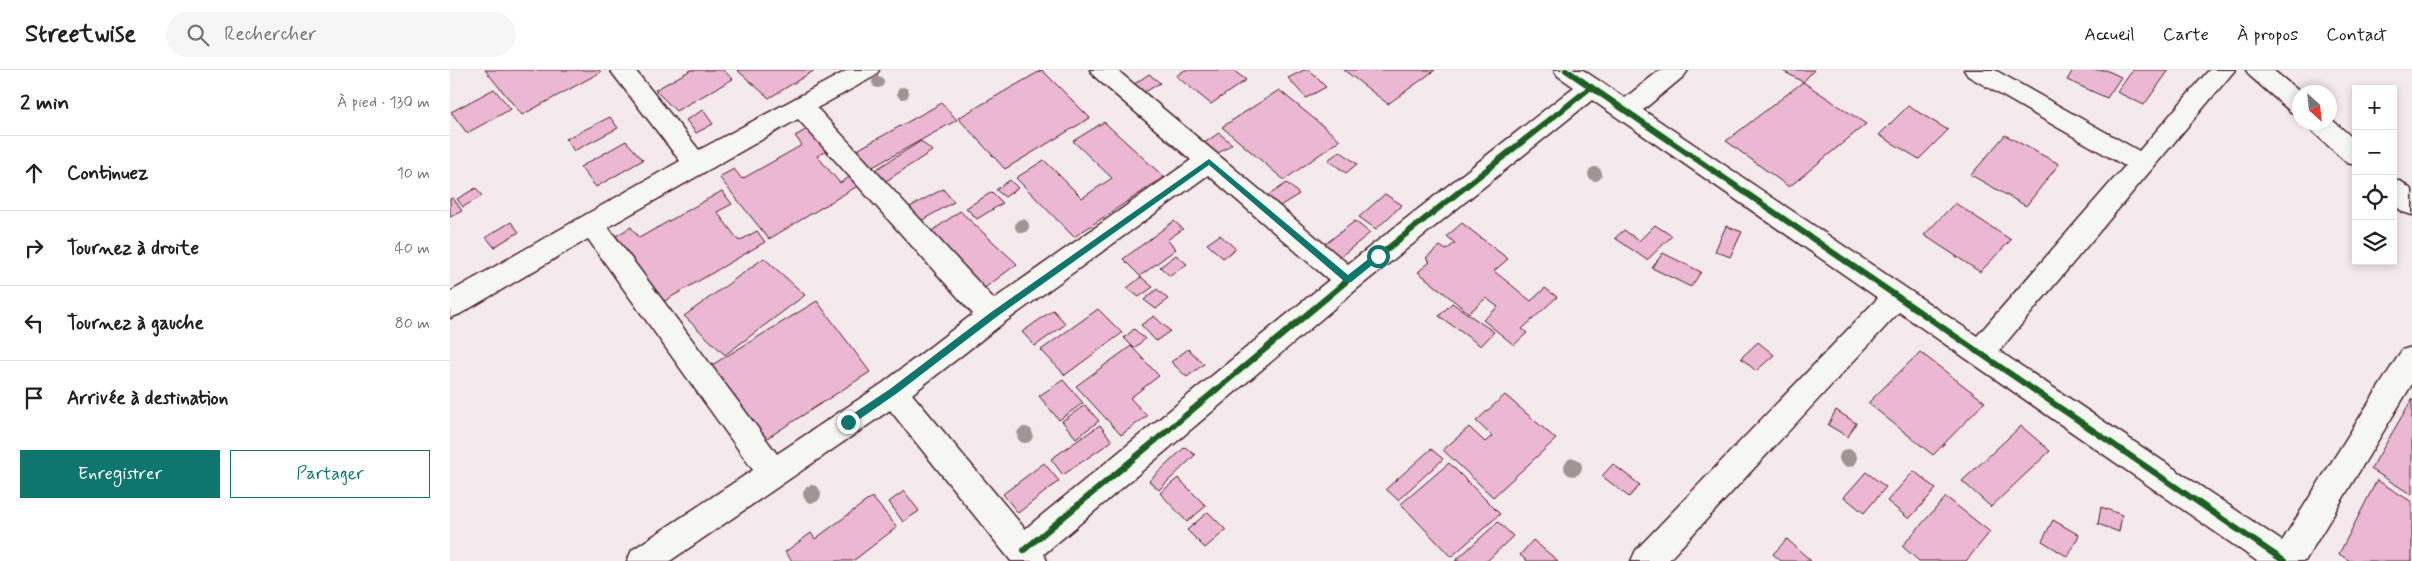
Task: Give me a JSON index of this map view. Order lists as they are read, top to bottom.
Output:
{
  "north": "bottom right",
  "page": {
    "header": "Streetwise",
    "search": "Rechercher",
    "nav": [
      "Accueil",
      "Carte",
      "À propos",
      "Contact"
    ],
    "heading": ["2 min", "À pied · 130 m"],
    "map_buttons": ["+", "−"],
    "list": [
      ["Continuez", "10 m"],
      ["Tournez à droite", "40 m"],
      ["Tournez à gauche", "80 m"],
      "Arrivée à destination"
    ],
    "buttons": ["Enregistrer", "Partager"]
  }
}
